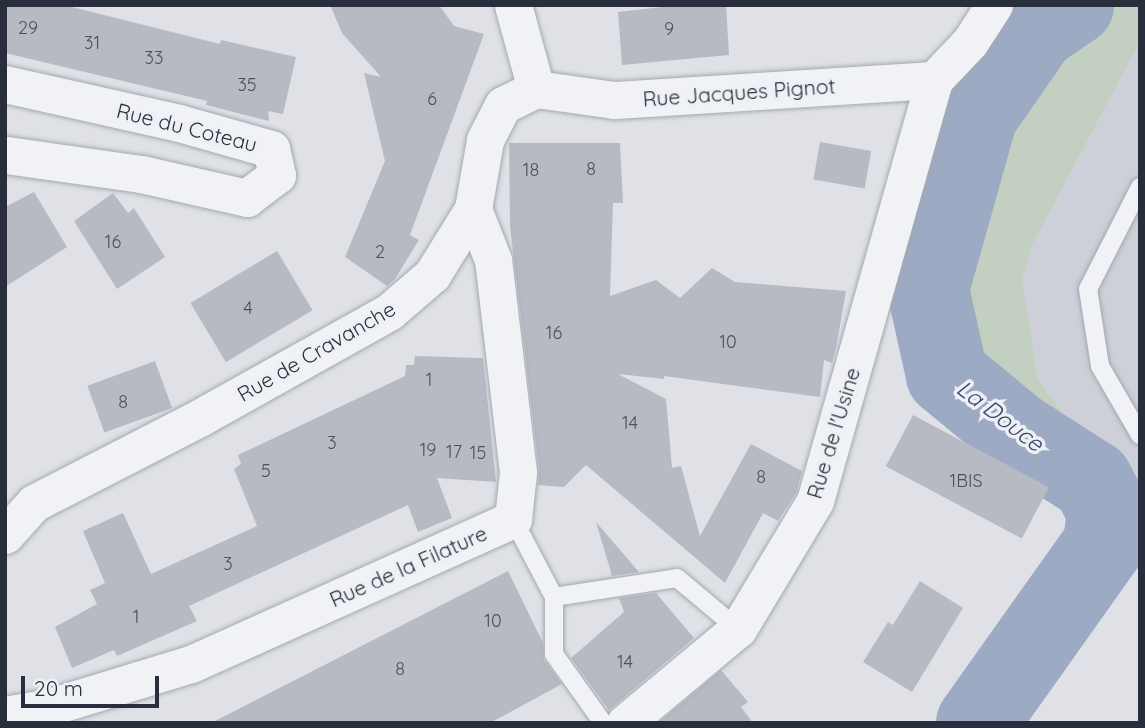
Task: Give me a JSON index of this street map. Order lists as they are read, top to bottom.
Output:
{
  "streets": {
    "street": [
      "Rue Jacques Pignot",
      "Rue du Coteau",
      "Rue de Cravanche",
      "Rue de l'Usine",
      "Rue de la Filature"
    ]
  },
  "crossings": [
    ["Rue Jacques Pignot", "Rue de Cravanche"],
    ["Rue Jacques Pignot", "Rue de l'Usine"],
    ["Rue de Cravanche", "Rue de la Filature"]
  ],
  "water": ["La Douce"],
  "house_numbers": [
    "29",
    "9",
    "31",
    "33",
    "35",
    "6",
    "8",
    "18",
    "16",
    "2",
    "4",
    "16",
    "10",
    "1",
    "8",
    "14",
    "3",
    "19",
    "17",
    "15",
    "5",
    "8",
    "1BIS",
    "3",
    "1",
    "10",
    "14",
    "8"
  ],
  "scale_bar": "20 m"
}
